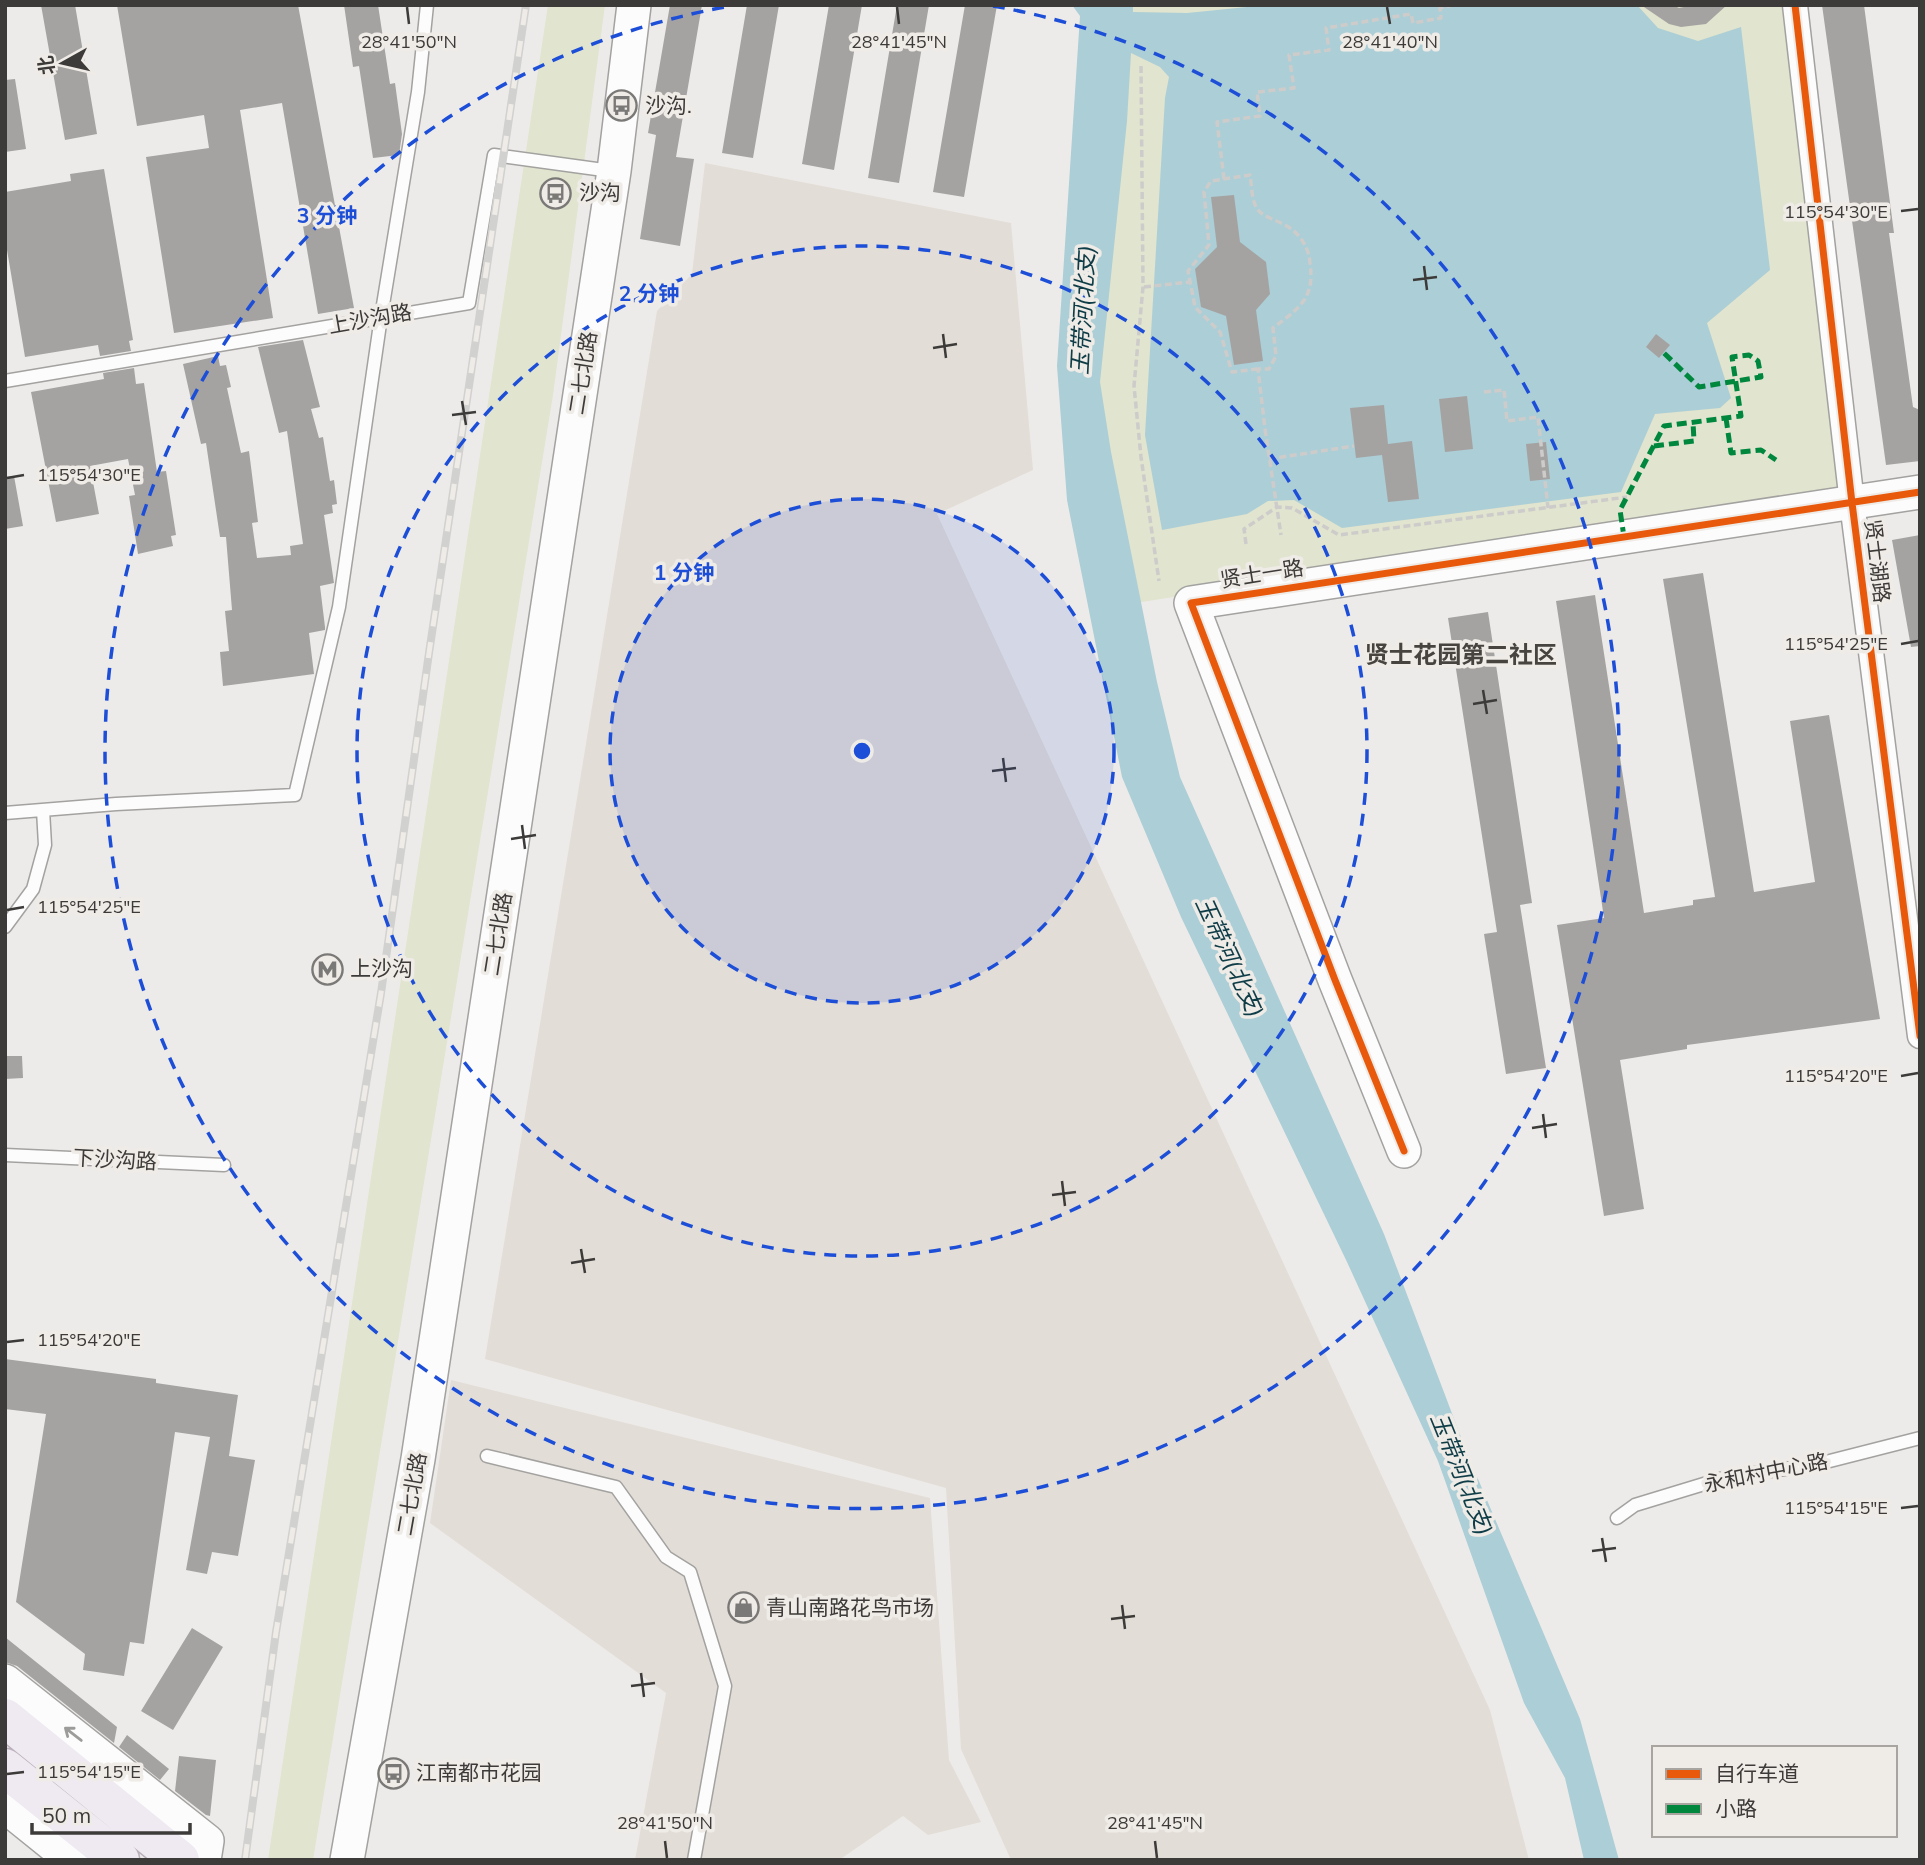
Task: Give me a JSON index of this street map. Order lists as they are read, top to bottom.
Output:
{
  "streets": {
    "main road": ["二七北路", "贤士一路"],
    "street": ["贤士湖路"],
    "lane": ["上沙沟路", "下沙沟路", "永和村中心路"]
  },
  "crossings": [
    ["上沙沟路", "二七北路"],
    ["贤士湖路", "贤士一路"]
  ],
  "districts": ["贤士花园第二社区"],
  "water": ["玉带河(北支)"],
  "places": {
    "bus stop": ["沙沟.", "沙沟", "江南都市花园"],
    "metro station": ["上沙沟"],
    "shop": ["青山南路花鸟市场"]
  },
  "legend": ["自行车道", "小路"],
  "scale_bar": "50 m",
  "north": "left",
  "coordinates": [
    "28°41'50\"N",
    "28°41'45\"N",
    "28°41'40\"N",
    "115°54'30\"E",
    "115°54'25\"E",
    "115°54'20\"E",
    "115°54'15\"E"
  ],
  "rings": ["3 分钟", "2 分钟", "1 分钟"]
}
